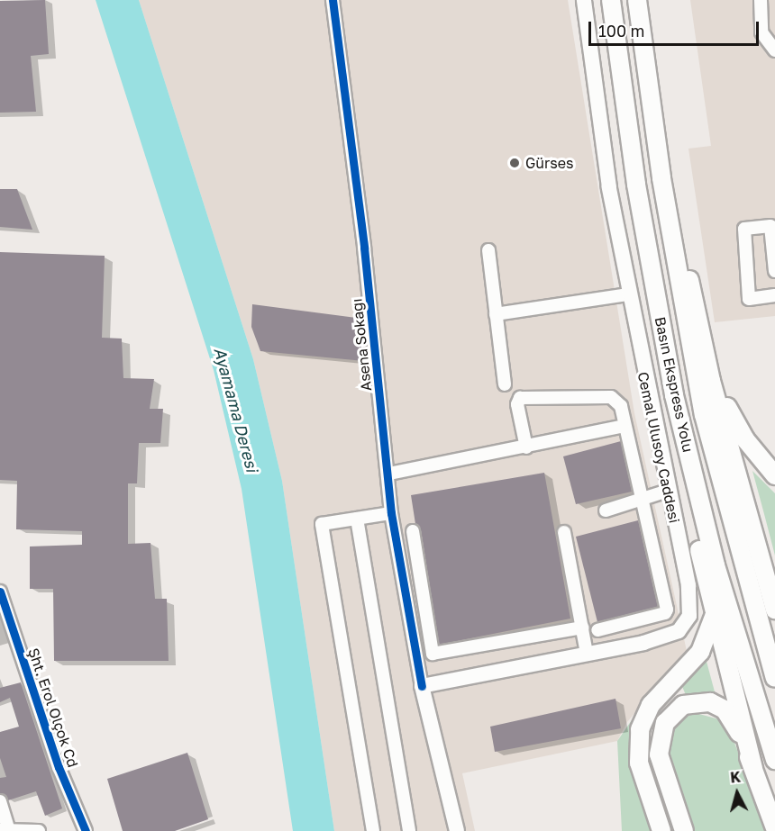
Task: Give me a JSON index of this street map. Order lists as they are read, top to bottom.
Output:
{
  "streets": {
    "highway": ["Basın Ekspress Yolu"],
    "main road": ["Asena Sokağı", "Cemal Ulusoy Caddesi"],
    "street": ["Şht. Erol Olçok Cd"]
  },
  "crossings": [
    ["Asena Sokağı", "Cemal Ulusoy Caddesi"]
  ],
  "water": ["Ayamama Deresi"],
  "places": ["Gürses"],
  "scale_bar": "100 m",
  "north": "top"
}
